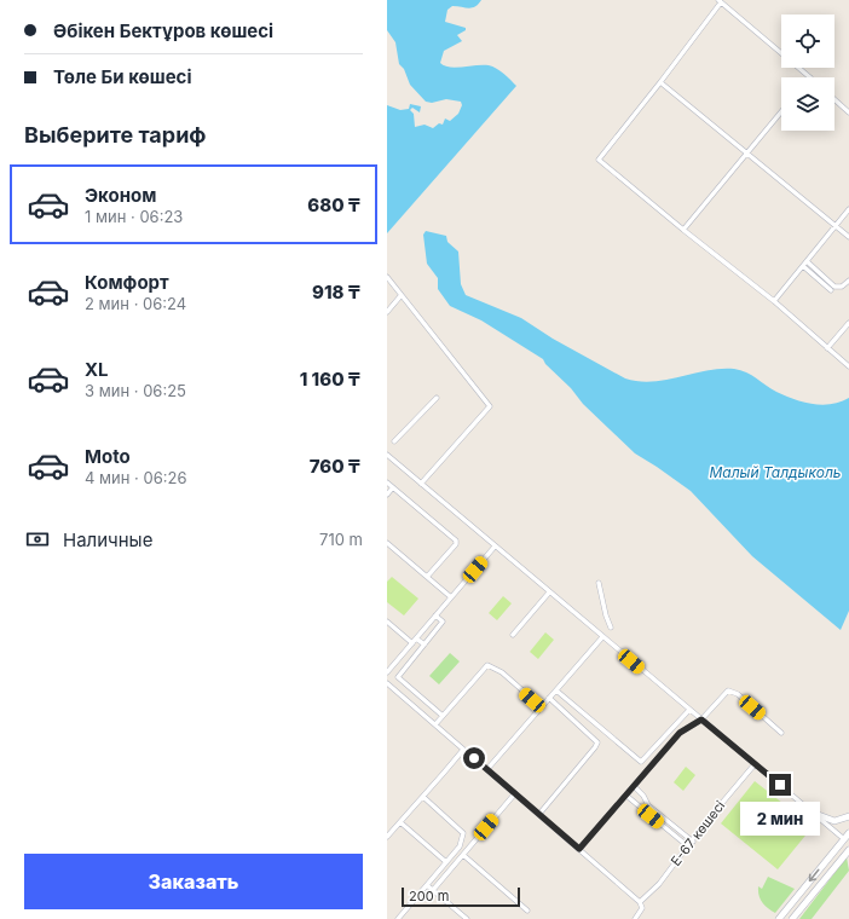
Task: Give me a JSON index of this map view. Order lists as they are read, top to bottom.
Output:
{
  "streets": {
    "street": ["Е-67 көшесі"]
  },
  "water": ["Малый Талдыколь"],
  "scale_bar": "200 m",
  "page": {
    "banner": ["Әбікен Бектұров көшесі", "Төле Би көшесі"],
    "heading": "Выберите тариф",
    "list": [
      {
        "name": "Эконом",
        "note": "1 мин · 06:23",
        "value": "680 ₸"
      },
      {
        "name": "Комфорт",
        "note": "2 мин · 06:24",
        "value": "918 ₸"
      },
      {
        "name": "XL",
        "note": "3 мин · 06:25",
        "value": "1 160 ₸"
      },
      {
        "name": "Moto",
        "note": "4 мин · 06:26",
        "value": "760 ₸"
      }
    ],
    "pay": ["Наличные", "710 m"],
    "bubble": "2 мин",
    "buttons": "Заказать",
    "scale": "200 m"
  }
}
